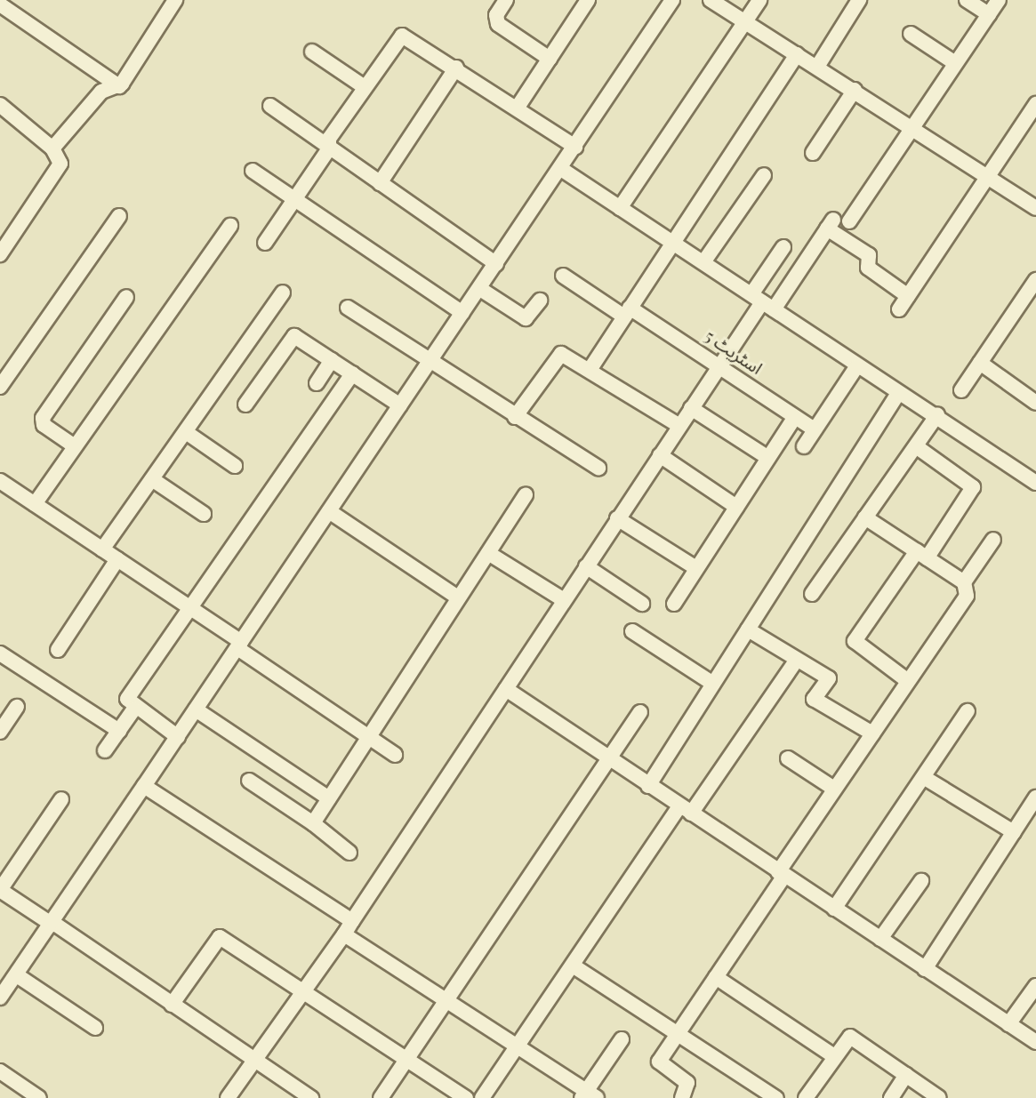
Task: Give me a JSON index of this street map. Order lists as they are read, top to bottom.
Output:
{
  "streets": {
    "street": ["اسٹریٹ 5"]
  }
}
